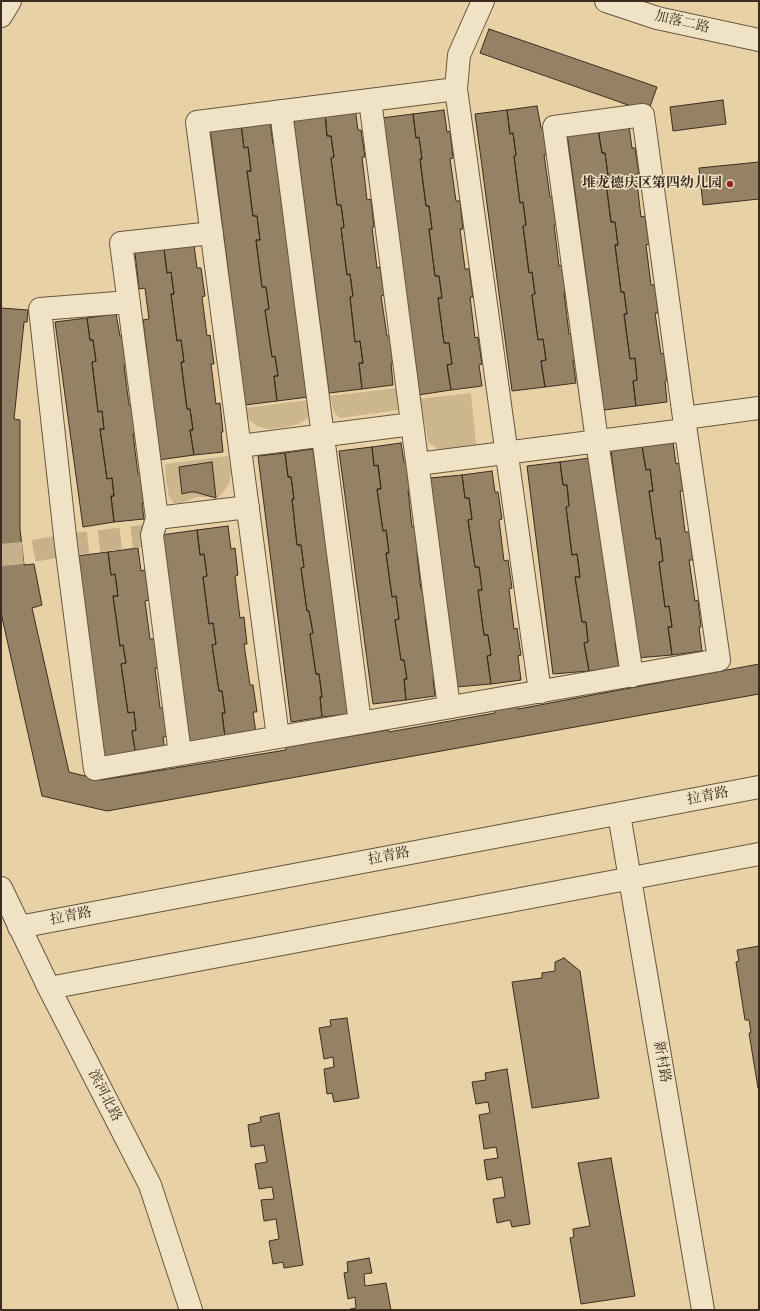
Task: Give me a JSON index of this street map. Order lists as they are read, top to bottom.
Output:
{
  "streets": {
    "street": [
      "加落二路",
      "拉青路",
      "新村路",
      "滨河北路"
    ]
  },
  "crossings": [
    ["拉青路", "新村路"],
    ["拉青路", "滨河北路"]
  ],
  "places": ["堆龙德庆区第四幼儿园"]
}
